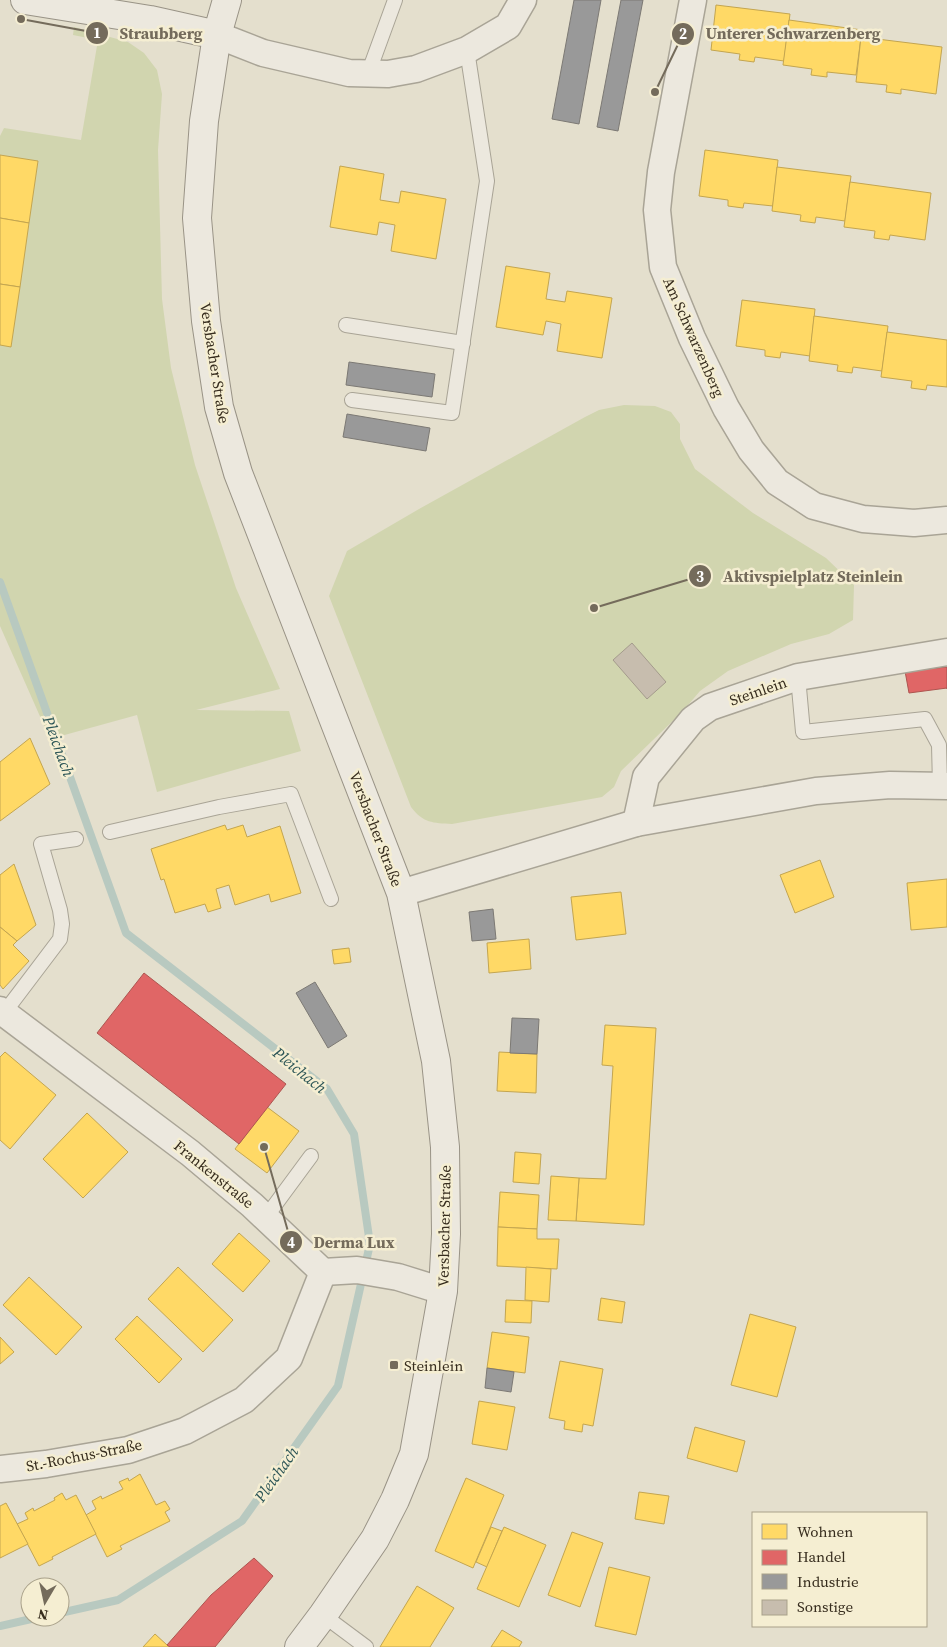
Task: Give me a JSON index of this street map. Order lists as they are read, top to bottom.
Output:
{
  "streets": {
    "main road": ["Versbacher Straße"],
    "street": [
      "Am Schwarzenberg",
      "Steinlein",
      "Frankenstraße",
      "St.-Rochus-Straße"
    ]
  },
  "crossings": [
    ["Frankenstraße", "St.-Rochus-Straße"]
  ],
  "water": ["Pleichach"],
  "places": {
    "other": [
      "Straubberg",
      "Unterer Schwarzenberg",
      "Aktivspielplatz Steinlein",
      "Derma Lux"
    ],
    "transit": ["Steinlein"]
  },
  "legend": [
    "Wohnen",
    "Handel",
    "Industrie",
    "Sonstige"
  ],
  "north": "bottom"
}
